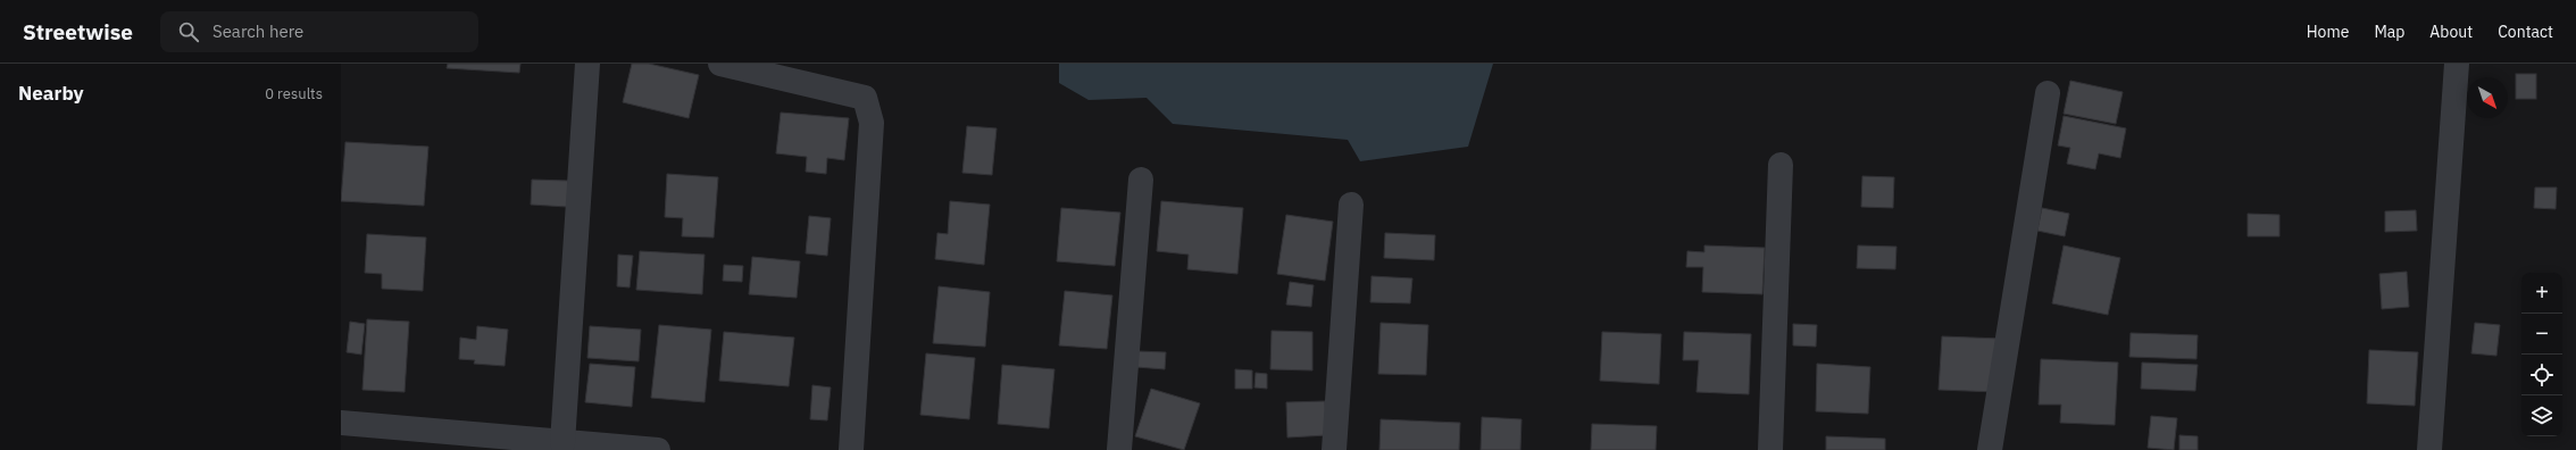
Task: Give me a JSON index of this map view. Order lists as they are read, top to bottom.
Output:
{
  "north": "bottom right",
  "page": {
    "header": "Streetwise",
    "search": "Search here",
    "nav": [
      "Home",
      "Map",
      "About",
      "Contact"
    ],
    "heading": ["Nearby", "0 results"],
    "map_buttons": ["+", "−"]
  }
}
